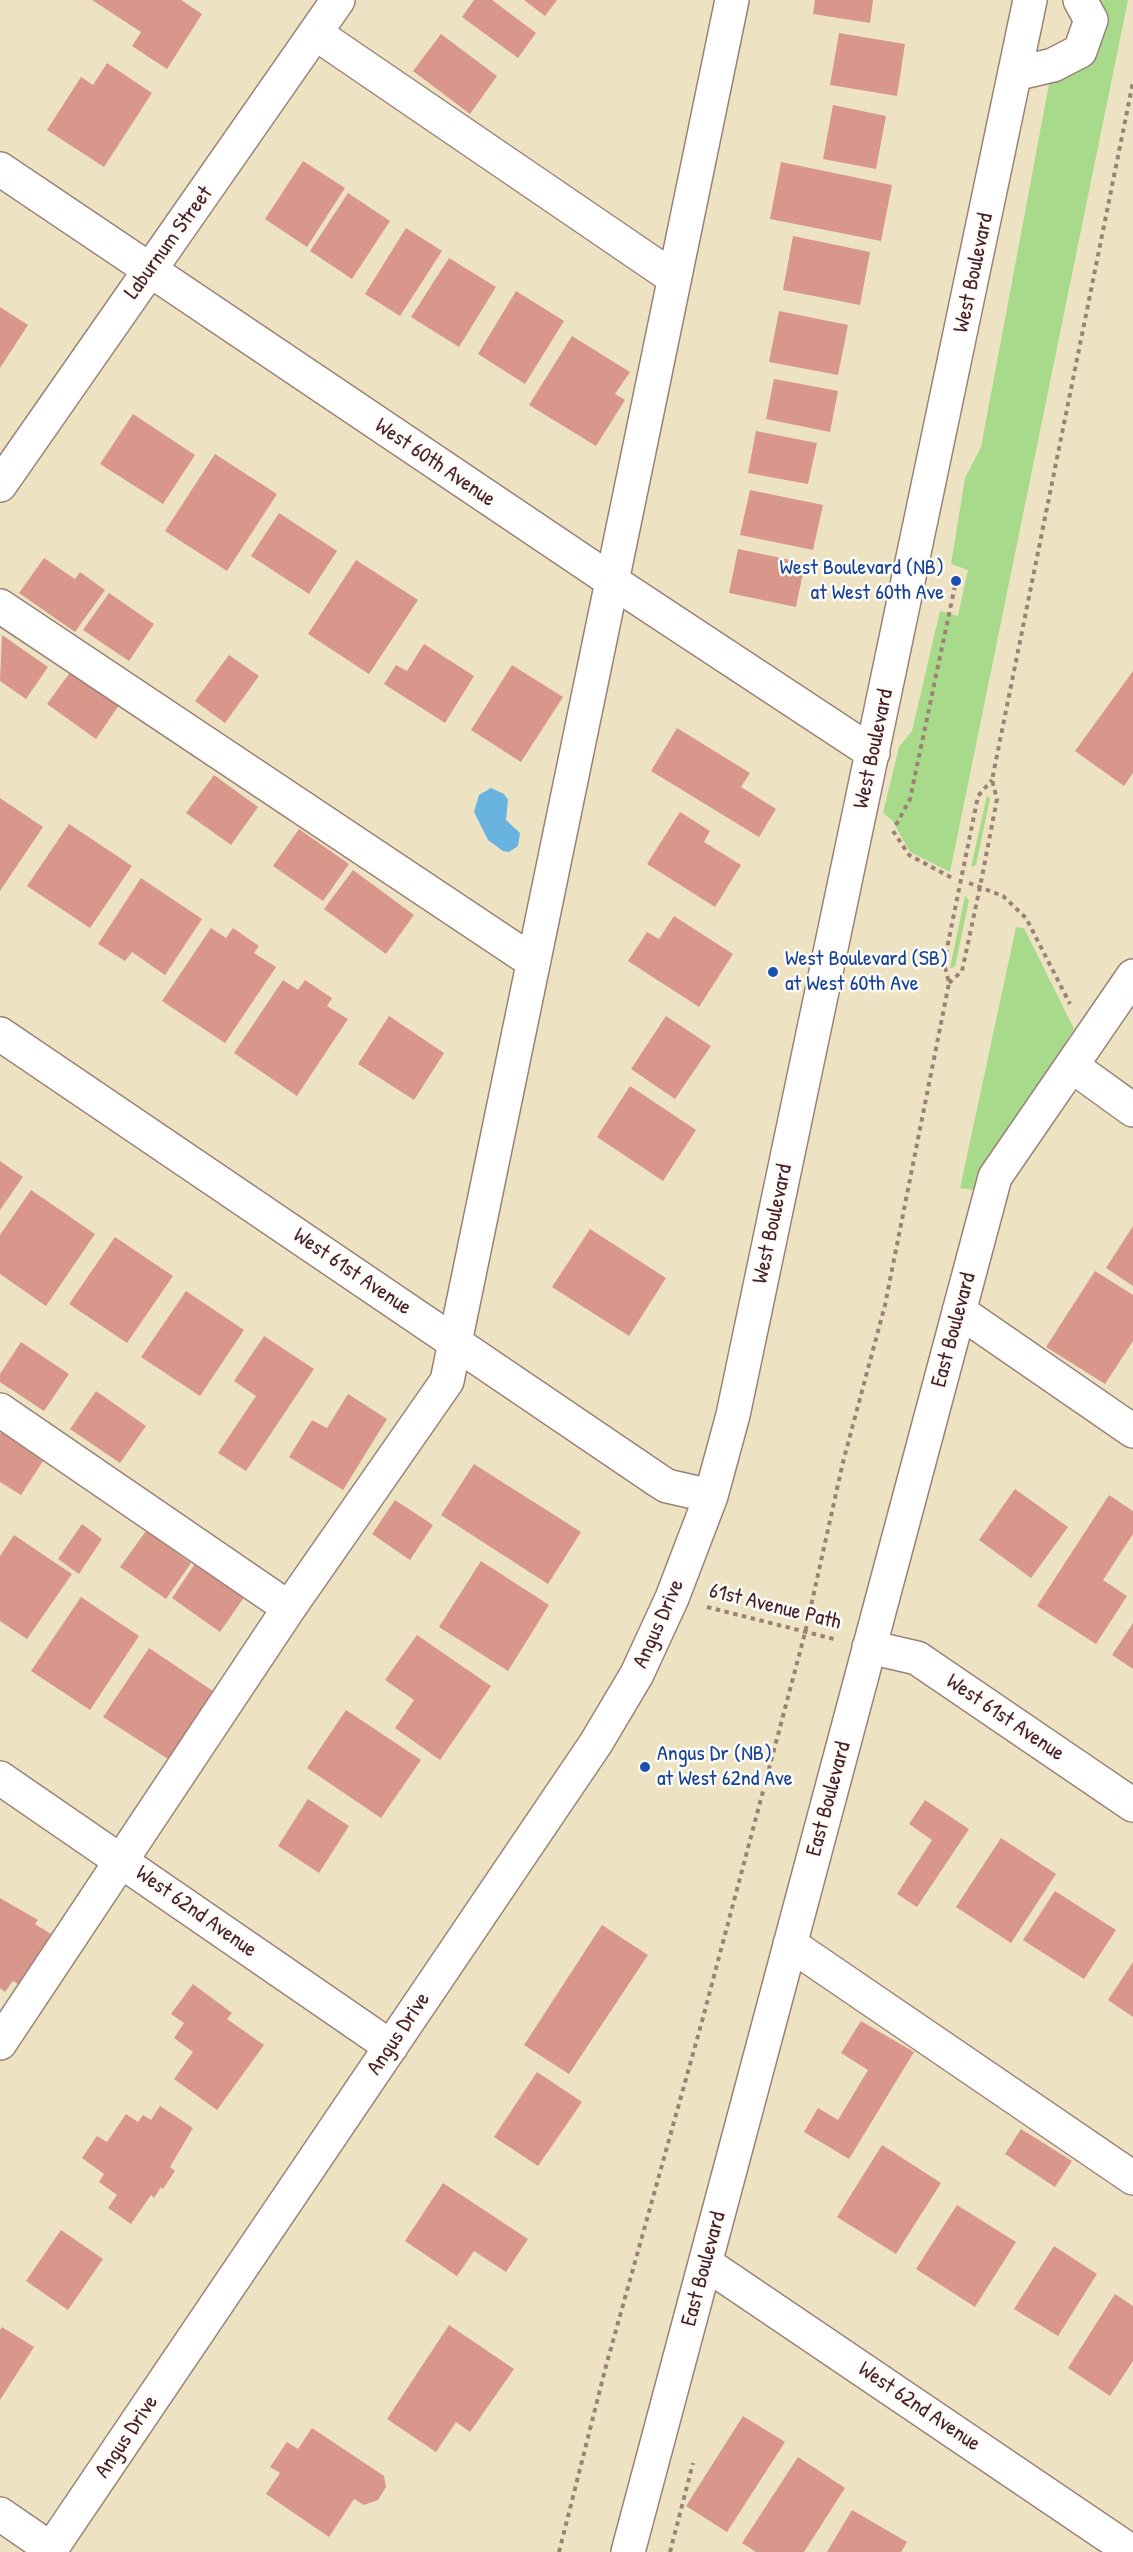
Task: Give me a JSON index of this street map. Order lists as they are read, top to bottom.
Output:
{
  "streets": {
    "street": [
      "Laburnum Street",
      "West Boulevard",
      "West 60th Avenue",
      "West 61st Avenue",
      "East Boulevard",
      "Angus Drive",
      "West 62nd Avenue"
    ],
    "path": ["61st Avenue Path"]
  },
  "crossings": [
    ["Laburnum Street", "West 60th Avenue"],
    ["West Boulevard", "West 60th Avenue"],
    ["West Boulevard", "West 61st Avenue"],
    ["West Boulevard", "Angus Drive"],
    ["West 61st Avenue", "East Boulevard"],
    ["West 61st Avenue", "61st Avenue Path"],
    ["West 61st Avenue", "Angus Drive"],
    ["East Boulevard", "61st Avenue Path"],
    ["East Boulevard", "West 62nd Avenue"],
    ["61st Avenue Path", "Angus Drive"],
    ["Angus Drive", "West 62nd Avenue"]
  ],
  "places": ["West Boulevard (NB) at West 60th Ave", "West Boulevard (SB) at West 60th Ave", "Angus Dr (NB) at West 62nd Ave"]
}
